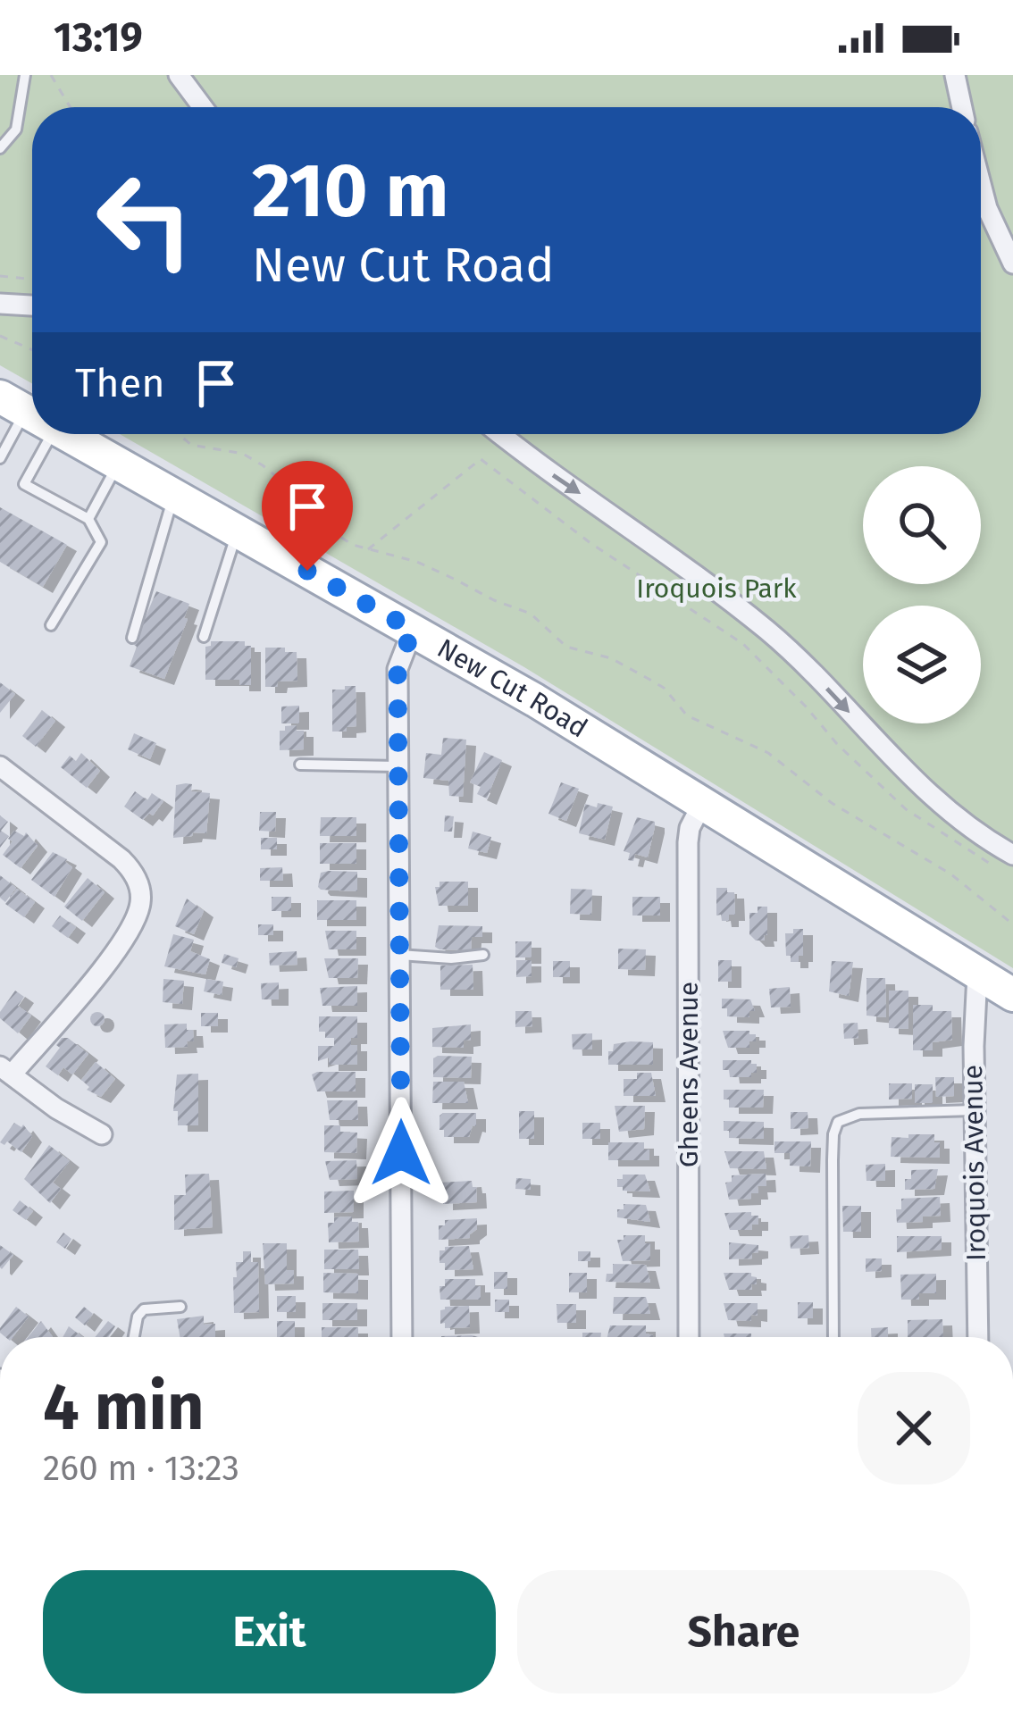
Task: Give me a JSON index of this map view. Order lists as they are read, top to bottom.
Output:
{
  "streets": {
    "main road": ["New Cut Road"],
    "street": ["Gheens Avenue", "Iroquois Avenue"]
  },
  "crossings": [
    ["New Cut Road", "Gheens Avenue"],
    ["New Cut Road", "Iroquois Avenue"]
  ],
  "parks": ["Iroquois Park"],
  "page": {
    "status": "13:19",
    "turn": ["210 m", "New Cut Road"],
    "then": "Then",
    "heading": ["4 min", "260 m · 13:23"],
    "buttons": ["Exit", "Share"]
  }
}
